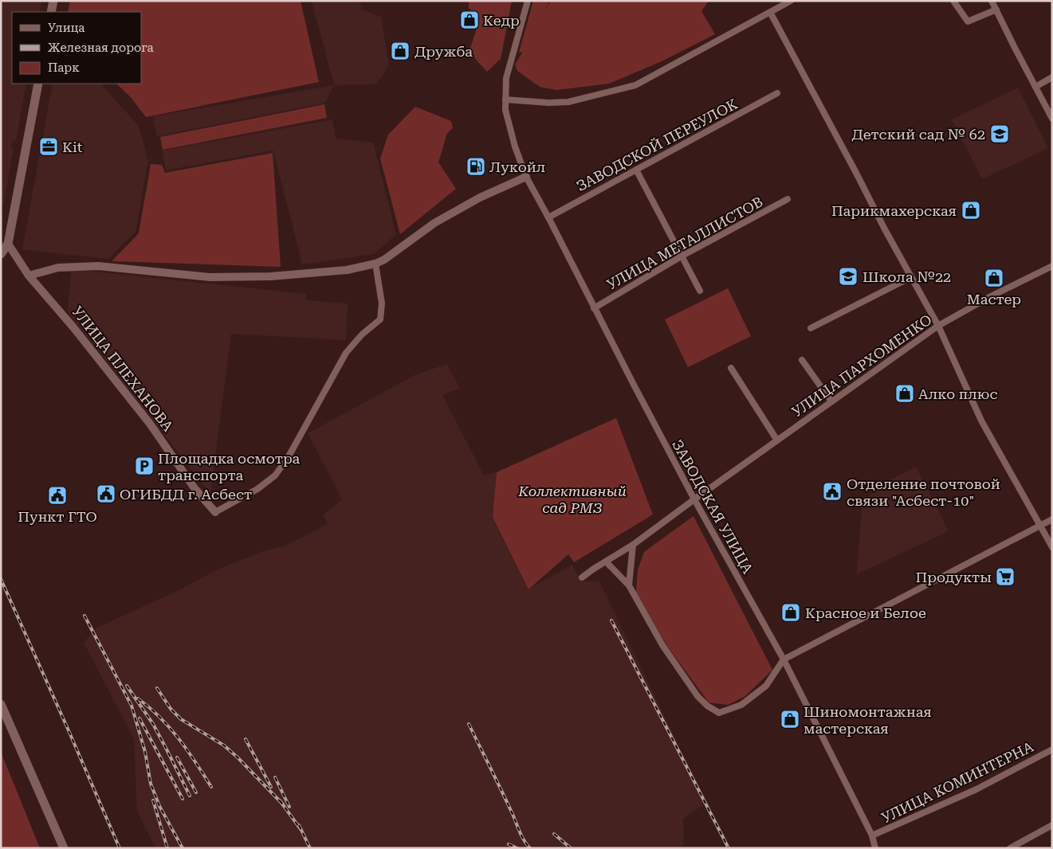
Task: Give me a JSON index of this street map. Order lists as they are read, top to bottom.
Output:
{
  "streets": {
    "street": [
      "ЗАВОДСКОЙ ПЕРЕУЛОК",
      "УЛИЦА МЕТАЛЛИСТОВ",
      "УЛИЦА ПАРХОМЕНКО",
      "УЛИЦА ПЛЕХАНОВА",
      "ЗАВОДСКАЯ УЛИЦА",
      "УЛИЦА КОМИНТЕРНА"
    ]
  },
  "crossings": [
    ["ЗАВОДСКОЙ ПЕРЕУЛОК", "ЗАВОДСКАЯ УЛИЦА"],
    ["УЛИЦА МЕТАЛЛИСТОВ", "ЗАВОДСКАЯ УЛИЦА"],
    ["УЛИЦА ПАРХОМЕНКО", "ЗАВОДСКАЯ УЛИЦА"],
    ["ЗАВОДСКАЯ УЛИЦА", "УЛИЦА КОМИНТЕРНА"]
  ],
  "parks": ["Коллективный сад РМЗ"],
  "places": {
    "shop": [
      "Кедр",
      "Дружба",
      "Парикмахерская",
      "Мастер",
      "Алко плюс",
      "Красное и Белое",
      "Шиномонтажная мастерская"
    ],
    "school or university": ["Детский сад № 62", "Школа №22"],
    "office": ["Kit"],
    "fuel station": ["Лукойл"],
    "parking": ["Площадка осмотра транспорта"],
    "public building": ["Отделение почтовой связи \"Асбест-10\"", "ОГИБДД г. Асбест", "Пункт ГТО"],
    "supermarket": ["Продукты"]
  },
  "legend": ["Улица", "Железная дорога", "Парк"]
}
